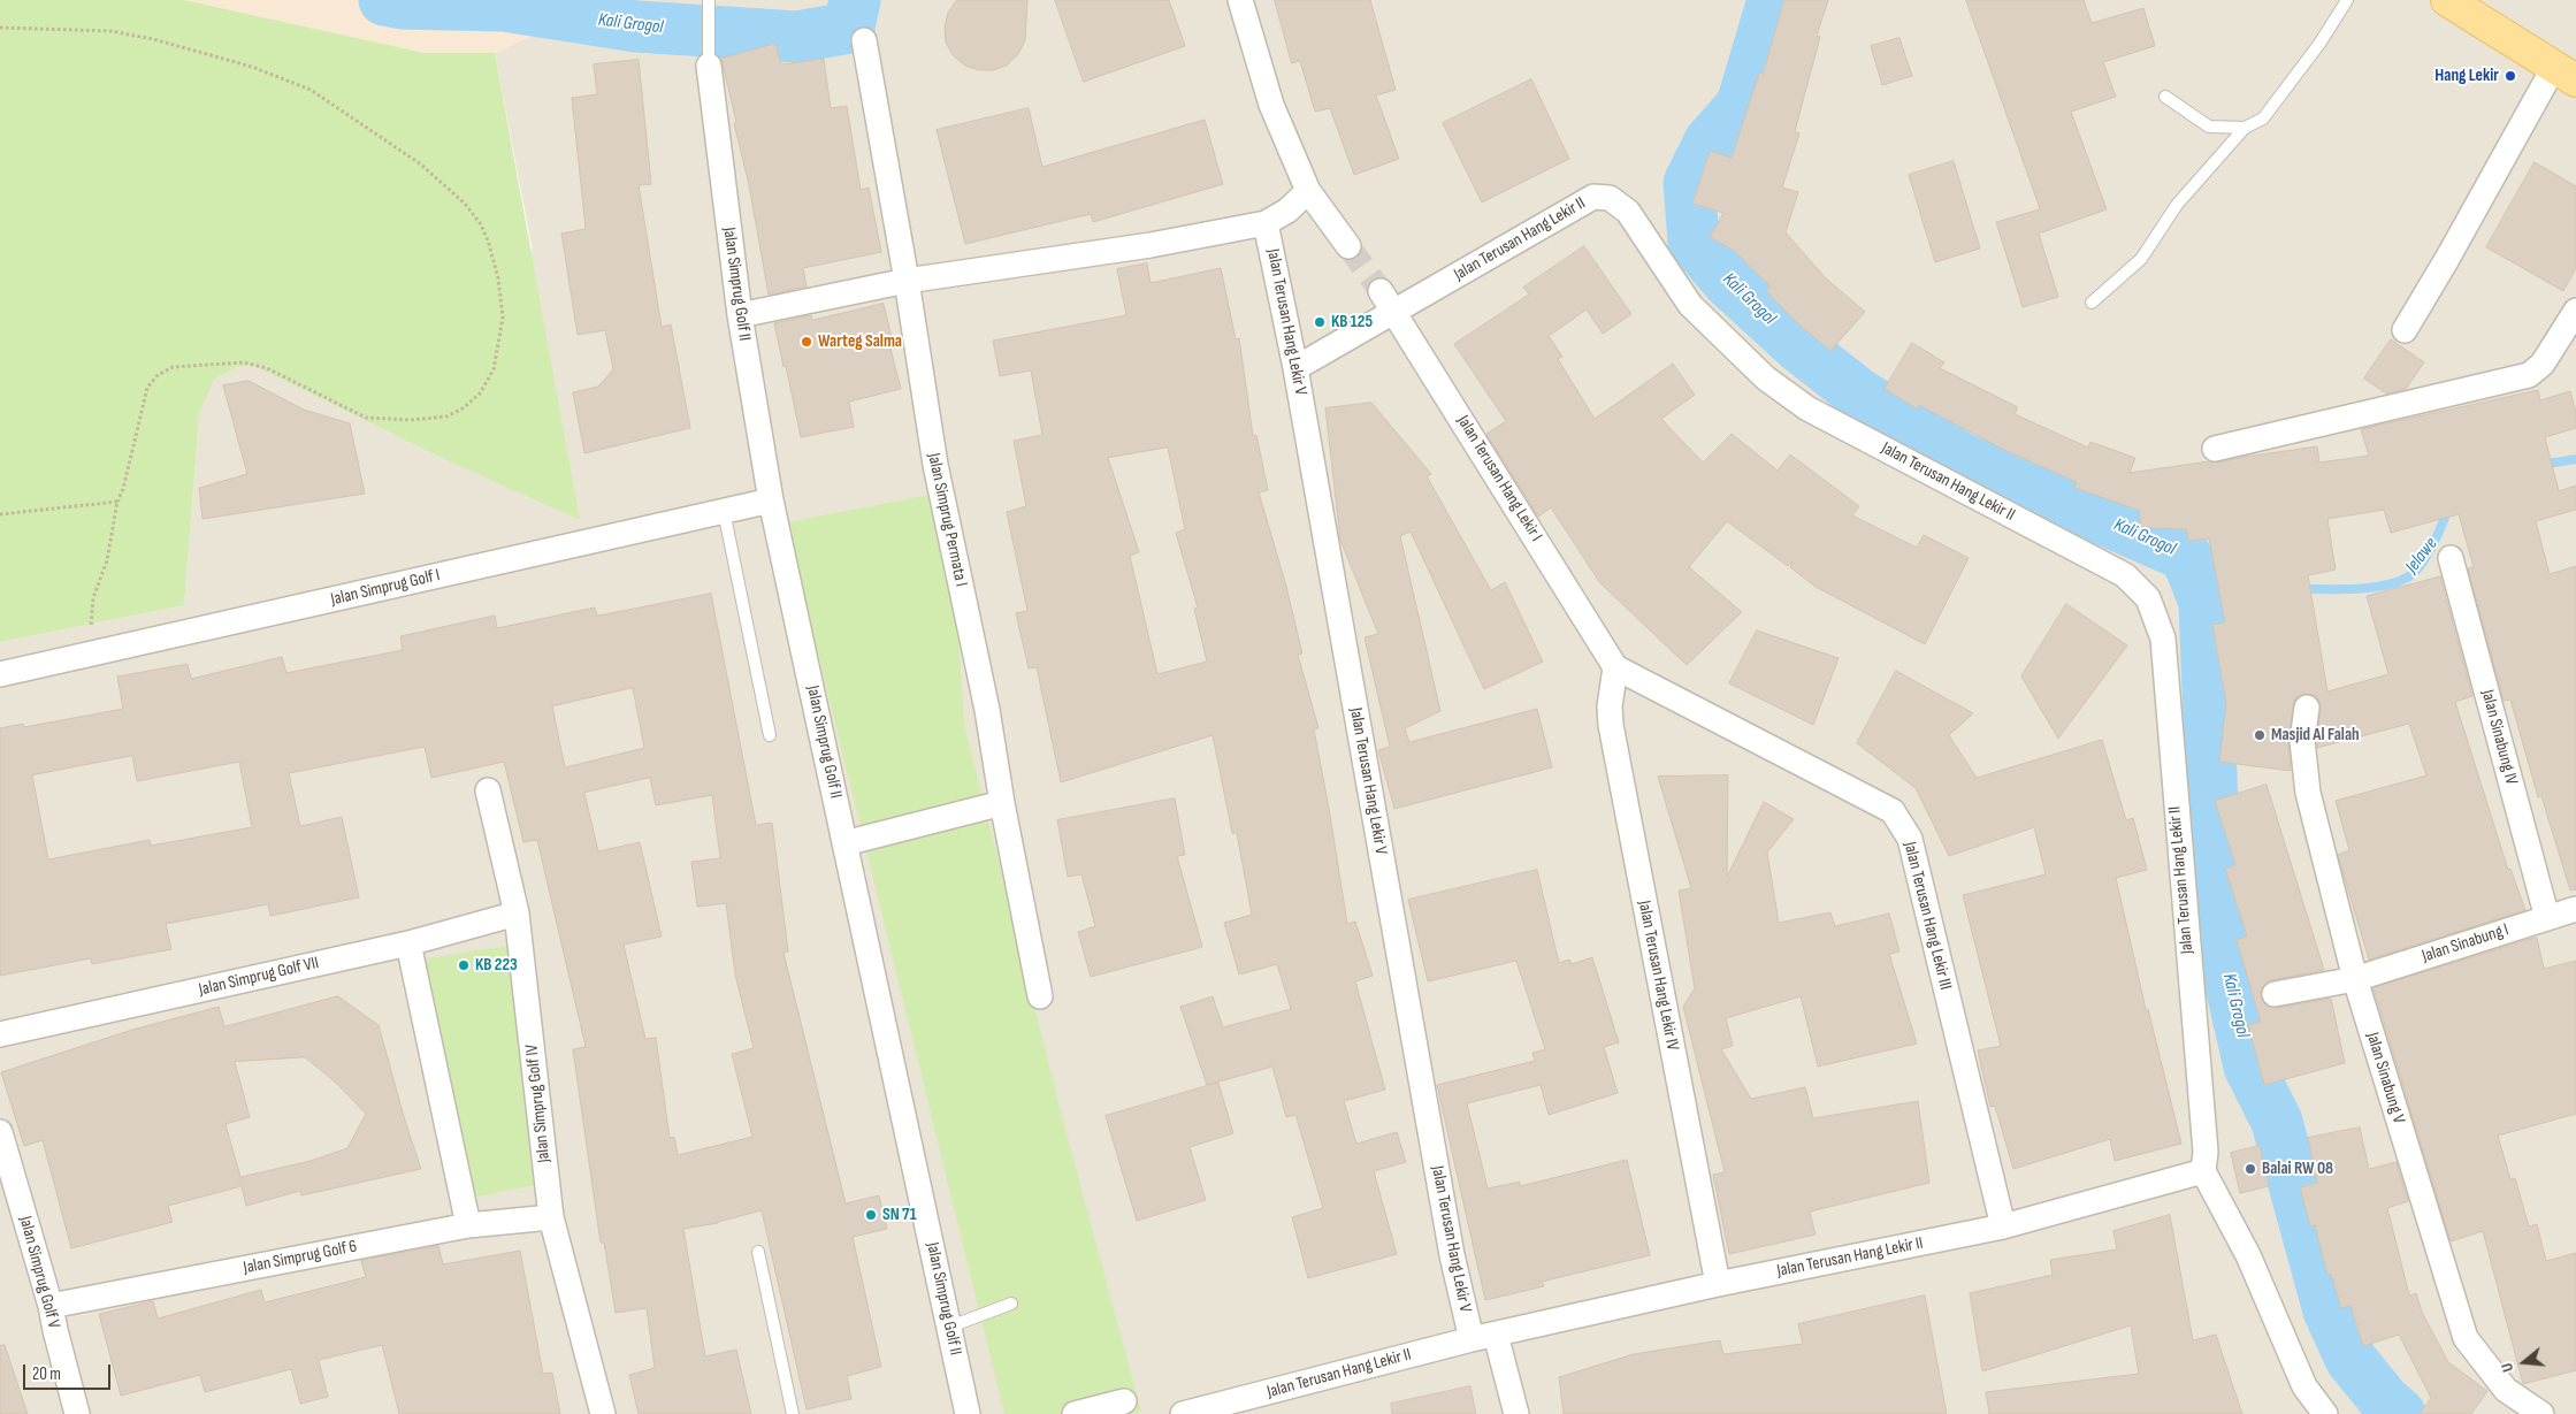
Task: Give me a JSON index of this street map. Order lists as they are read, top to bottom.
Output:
{
  "streets": {
    "street": [
      "Jalan Terusan Hang Lekir II",
      "Jalan Simprug Golf II",
      "Jalan Terusan Hang Lekir V",
      "Jalan Terusan Hang Lekir I",
      "Jalan Simprug Permata I",
      "Jalan Simprug Golf I",
      "Jalan Sinabung IV",
      "Jalan Terusan Hang Lekir III",
      "Jalan Sinabung I",
      "Jalan Terusan Hang Lekir IV",
      "Jalan Simprug Golf VII",
      "Jalan Sinabung V",
      "Jalan Simprug Golf IV",
      "Jalan Simprug Golf 6",
      "Jalan Simprug Golf V"
    ]
  },
  "crossings": [
    ["Jalan Terusan Hang Lekir II", "Jalan Terusan Hang Lekir V"],
    ["Jalan Terusan Hang Lekir II", "Jalan Terusan Hang Lekir I"],
    ["Jalan Terusan Hang Lekir II", "Jalan Terusan Hang Lekir III"],
    ["Jalan Terusan Hang Lekir II", "Jalan Terusan Hang Lekir IV"],
    ["Jalan Simprug Golf II", "Jalan Simprug Golf I"],
    ["Jalan Terusan Hang Lekir I", "Jalan Terusan Hang Lekir III"],
    ["Jalan Terusan Hang Lekir I", "Jalan Terusan Hang Lekir IV"],
    ["Jalan Sinabung IV", "Jalan Sinabung I"],
    ["Jalan Terusan Hang Lekir III", "Jalan Terusan Hang Lekir IV"],
    ["Jalan Sinabung I", "Jalan Sinabung V"],
    ["Jalan Simprug Golf VII", "Jalan Simprug Golf IV"],
    ["Jalan Simprug Golf IV", "Jalan Simprug Golf 6"],
    ["Jalan Simprug Golf 6", "Jalan Simprug Golf V"]
  ],
  "water": ["Kali Grogol", "Jelawe"],
  "places": [
    "Hang Lekir",
    "KB 125",
    "Warteg Salma",
    "Masjid Al Falah",
    "KB 223",
    "Balai RW 08",
    "SN 71"
  ],
  "scale_bar": "20 m",
  "north": "left"
}
